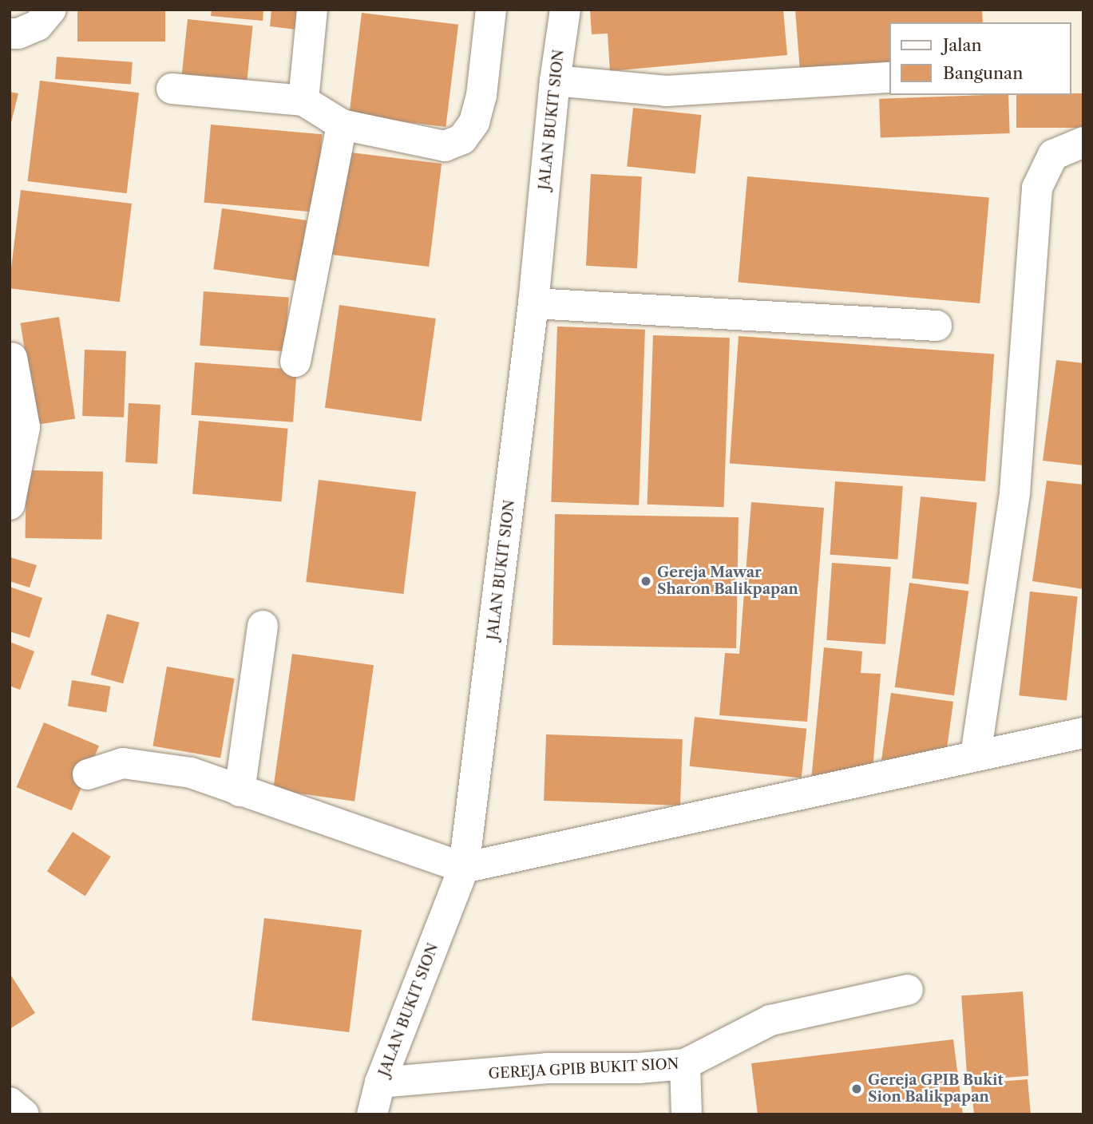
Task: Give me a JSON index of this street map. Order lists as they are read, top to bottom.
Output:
{
  "streets": {
    "street": ["JALAN BUKIT SION", "GEREJA GPIB BUKIT SION"]
  },
  "crossings": [
    ["JALAN BUKIT SION", "GEREJA GPIB BUKIT SION"]
  ],
  "places": ["Gereja Mawar Sharon Balikpapan", "Gereja GPIB Bukit Sion Balikpapan"],
  "legend": ["Jalan", "Bangunan"]
}
